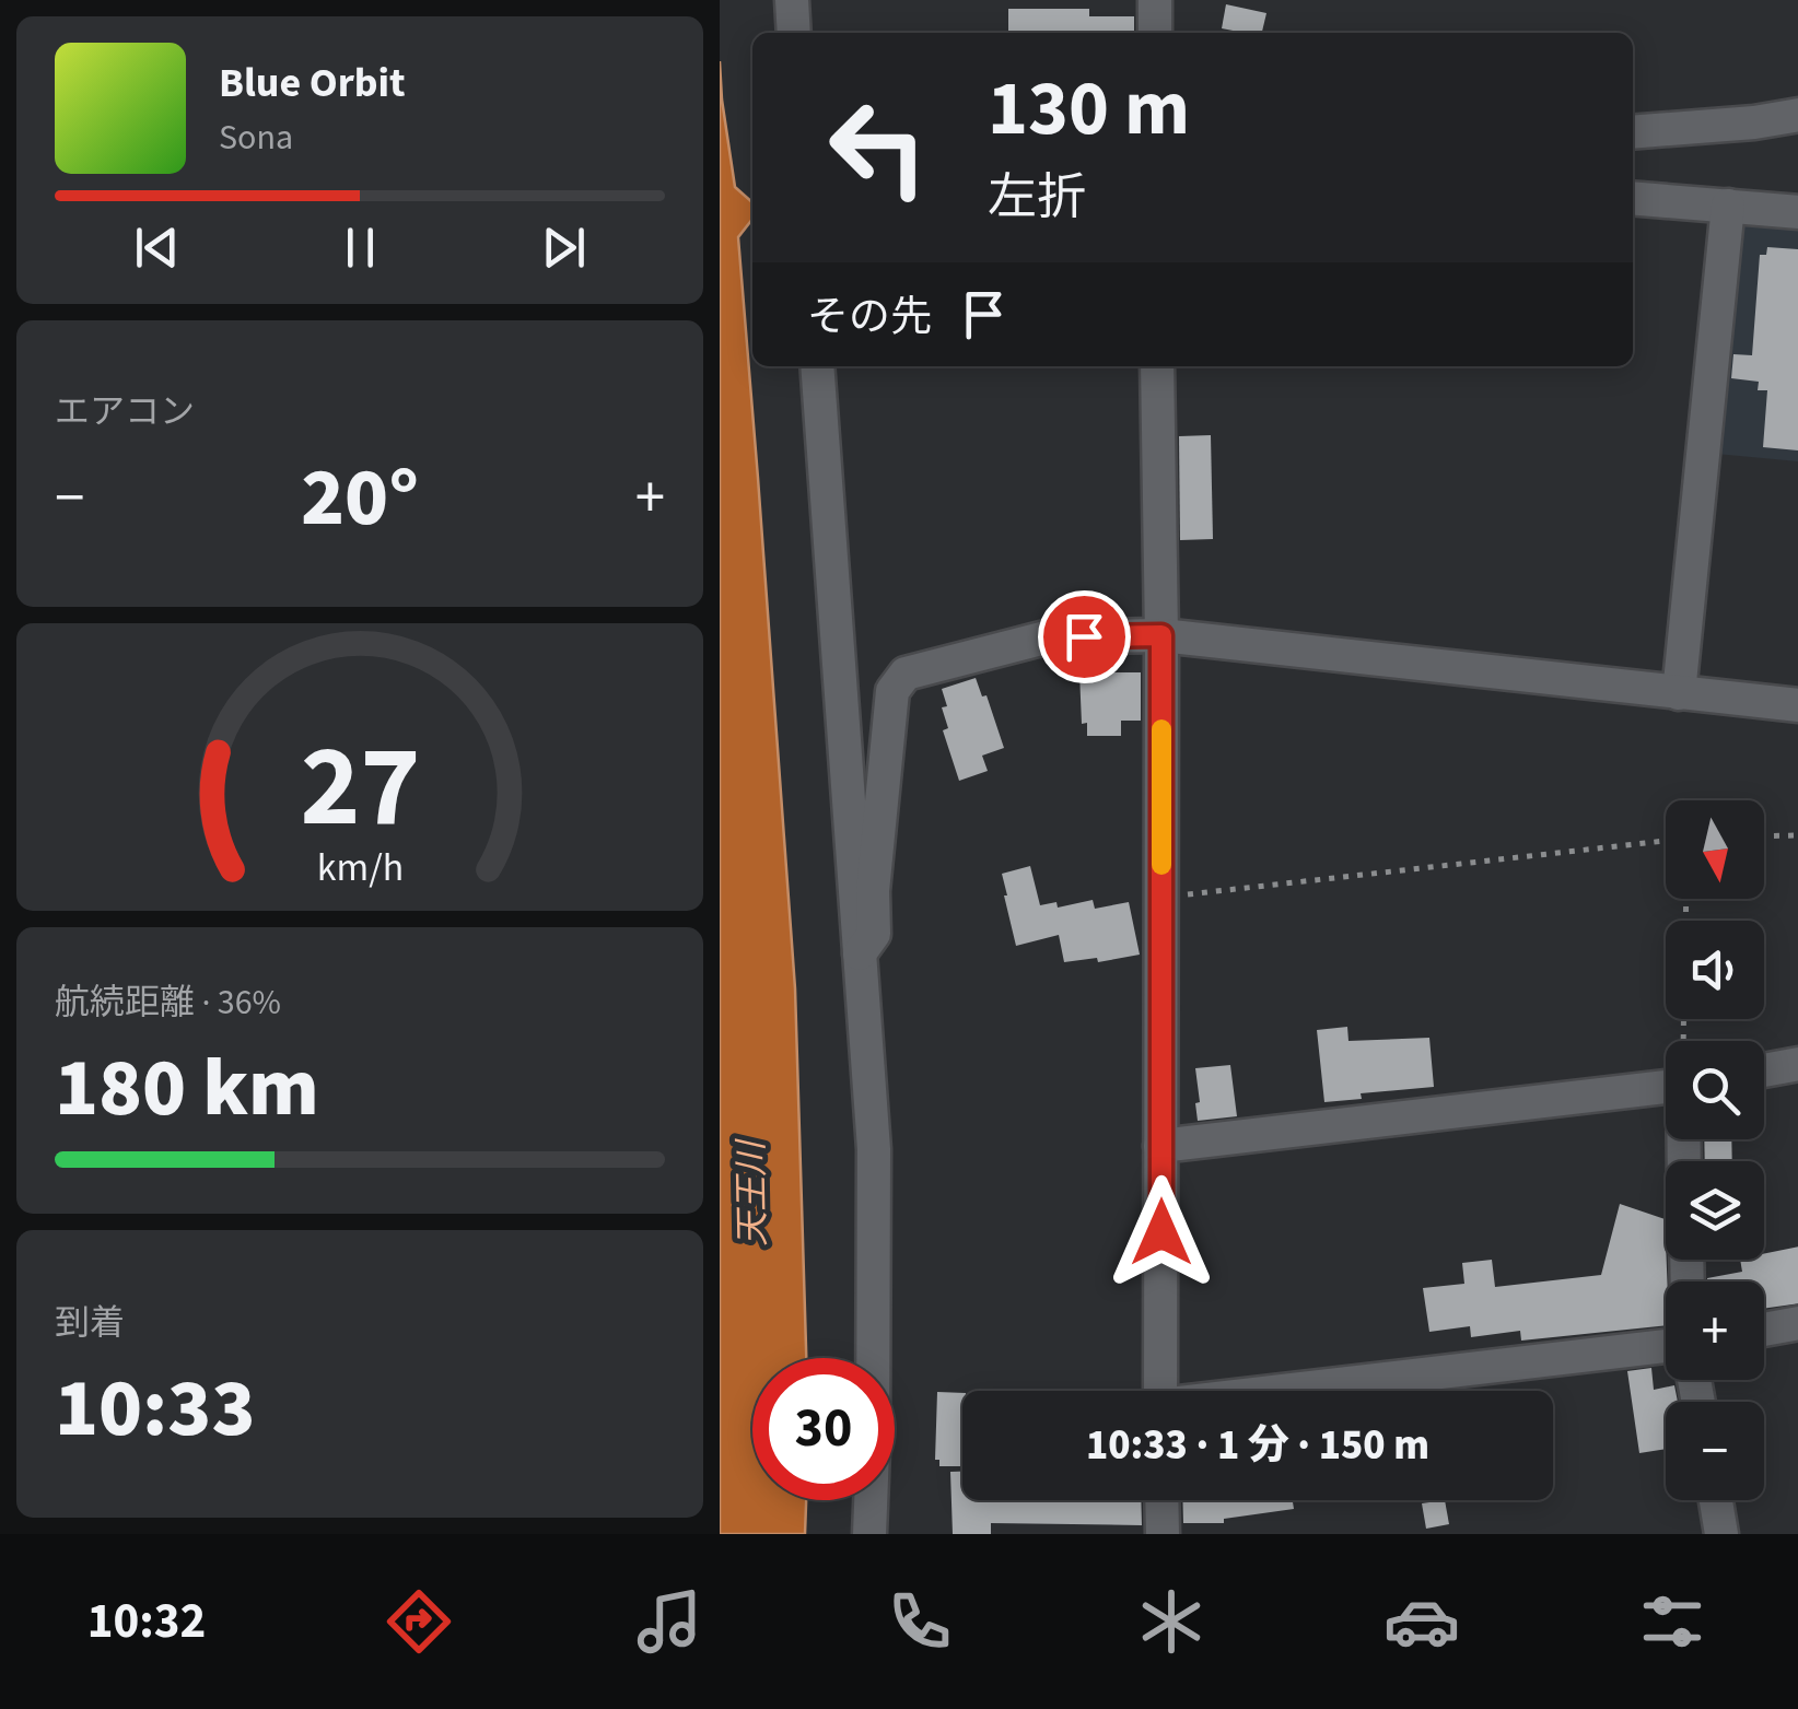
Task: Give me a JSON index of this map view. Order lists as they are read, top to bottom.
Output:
{
  "water": ["天王川"],
  "north": "bottom",
  "page": {
    "turn": ["130 m", "左折"],
    "song": ["Blue Orbit", "Sona"],
    "then": "その先",
    "tile": [
      "エアコン",
      ["航続距離 · 36%", "180 km"],
      ["到着", "10:33"]
    ],
    "heat": ["−", "20°", "+"],
    "map_buttons": ["+", "−"],
    "limit": "30",
    "trip": "10:33 · 1 分 · 150 m",
    "tabs": "10:32",
    "gauge": ["27", "km/h"]
  }
}
